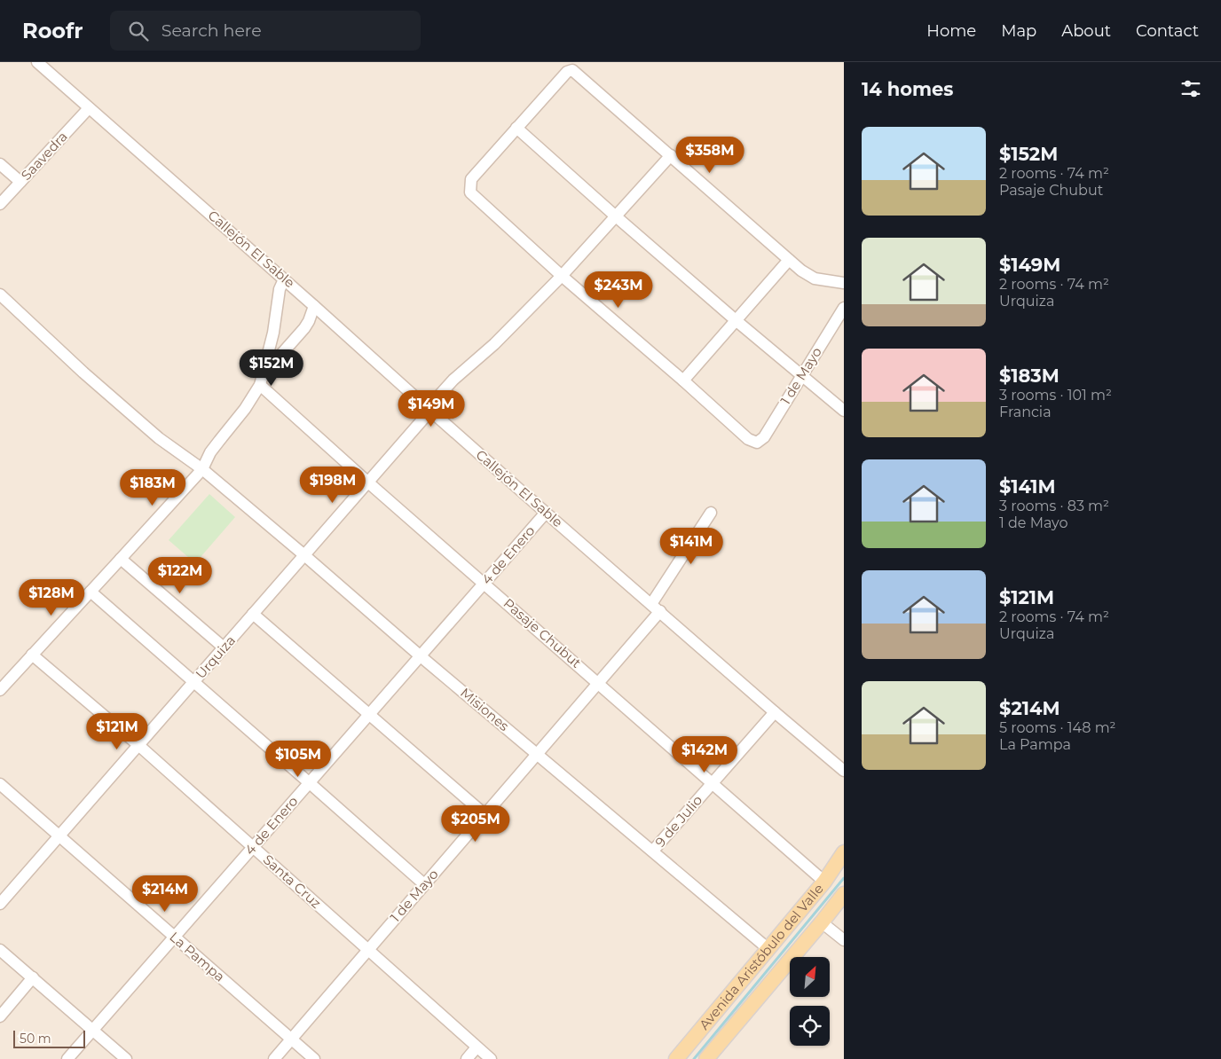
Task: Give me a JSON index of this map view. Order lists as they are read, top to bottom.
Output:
{
  "streets": {
    "main road": ["Avenida Aristóbulo del Valle"],
    "street": [
      "Saavedra",
      "Callejón El Sable",
      "1 de Mayo",
      "4 de Enero",
      "Pasaje Chubut",
      "Urquiza",
      "Misiones",
      "9 de Julio",
      "Santa Cruz",
      "La Pampa"
    ]
  },
  "crossings": [
    ["Saavedra", "Callejón El Sable"],
    ["Callejón El Sable", "1 de Mayo"],
    ["Callejón El Sable", "4 de Enero"],
    ["Callejón El Sable", "Urquiza"],
    ["Callejón El Sable", "9 de Julio"],
    ["1 de Mayo", "Pasaje Chubut"],
    ["1 de Mayo", "Misiones"],
    ["1 de Mayo", "Santa Cruz"],
    ["1 de Mayo", "La Pampa"],
    ["4 de Enero", "Pasaje Chubut"],
    ["4 de Enero", "Misiones"],
    ["4 de Enero", "Santa Cruz"],
    ["4 de Enero", "La Pampa"],
    ["Pasaje Chubut", "Urquiza"],
    ["Pasaje Chubut", "9 de Julio"],
    ["Pasaje Chubut", "Avenida Aristóbulo del Valle"],
    ["Urquiza", "Misiones"],
    ["Urquiza", "Santa Cruz"],
    ["Urquiza", "La Pampa"],
    ["Misiones", "9 de Julio"],
    ["Misiones", "Avenida Aristóbulo del Valle"]
  ],
  "scale_bar": "50 m",
  "north": "top right",
  "page": {
    "header": "Roofr",
    "search": "Search here",
    "nav": [
      "Home",
      "Map",
      "About",
      "Contact"
    ],
    "heading": "14 homes",
    "list": [
      {
        "name": "$152M",
        "note": "2 rooms · 74 m² · Pasaje Chubut"
      },
      {
        "name": "$149M",
        "note": "2 rooms · 74 m² · Urquiza"
      },
      {
        "name": "$183M",
        "note": "3 rooms · 101 m² · Francia"
      },
      {
        "name": "$141M",
        "note": "3 rooms · 83 m² · 1 de Mayo"
      },
      {
        "name": "$121M",
        "note": "2 rooms · 74 m² · Urquiza"
      },
      {
        "name": "$214M",
        "note": "5 rooms · 148 m² · La Pampa"
      }
    ],
    "price": [
      "$358M",
      "$243M",
      "$152M",
      "$149M",
      "$198M",
      "$183M",
      "$141M",
      "$122M",
      "$128M",
      "$121M",
      "$142M",
      "$105M",
      "$205M",
      "$214M"
    ],
    "scale": "50 m"
  }
}
